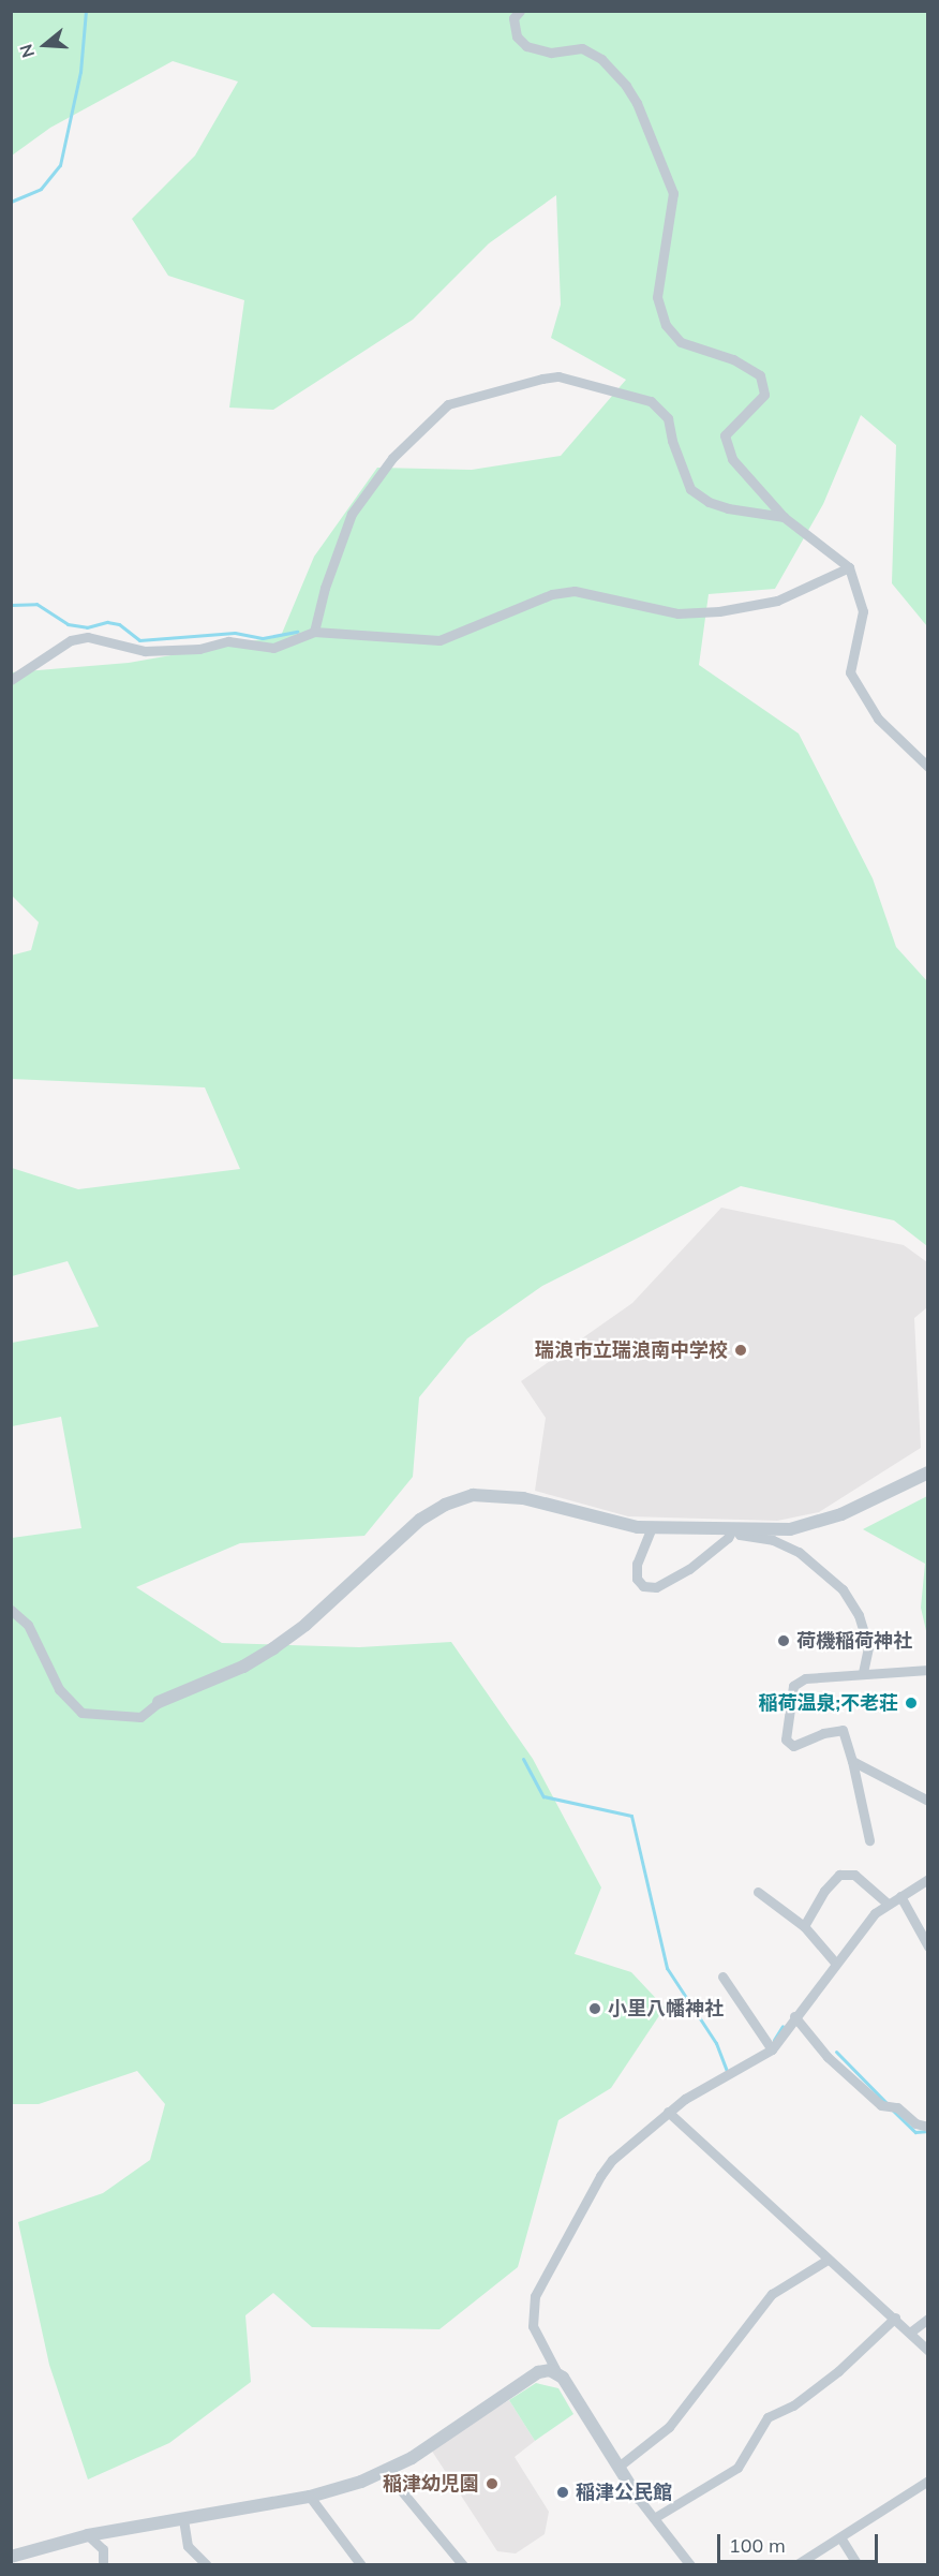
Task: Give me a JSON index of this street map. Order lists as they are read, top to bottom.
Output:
{
  "places": [
    "瑞浪市立瑞浪南中学校",
    "荷機稲荷神社",
    "稲荷温泉;不老荘",
    "小里八幡神社",
    "稲津幼児園",
    "稲津公民館"
  ],
  "scale_bar": "100 m",
  "north": "left"
}
